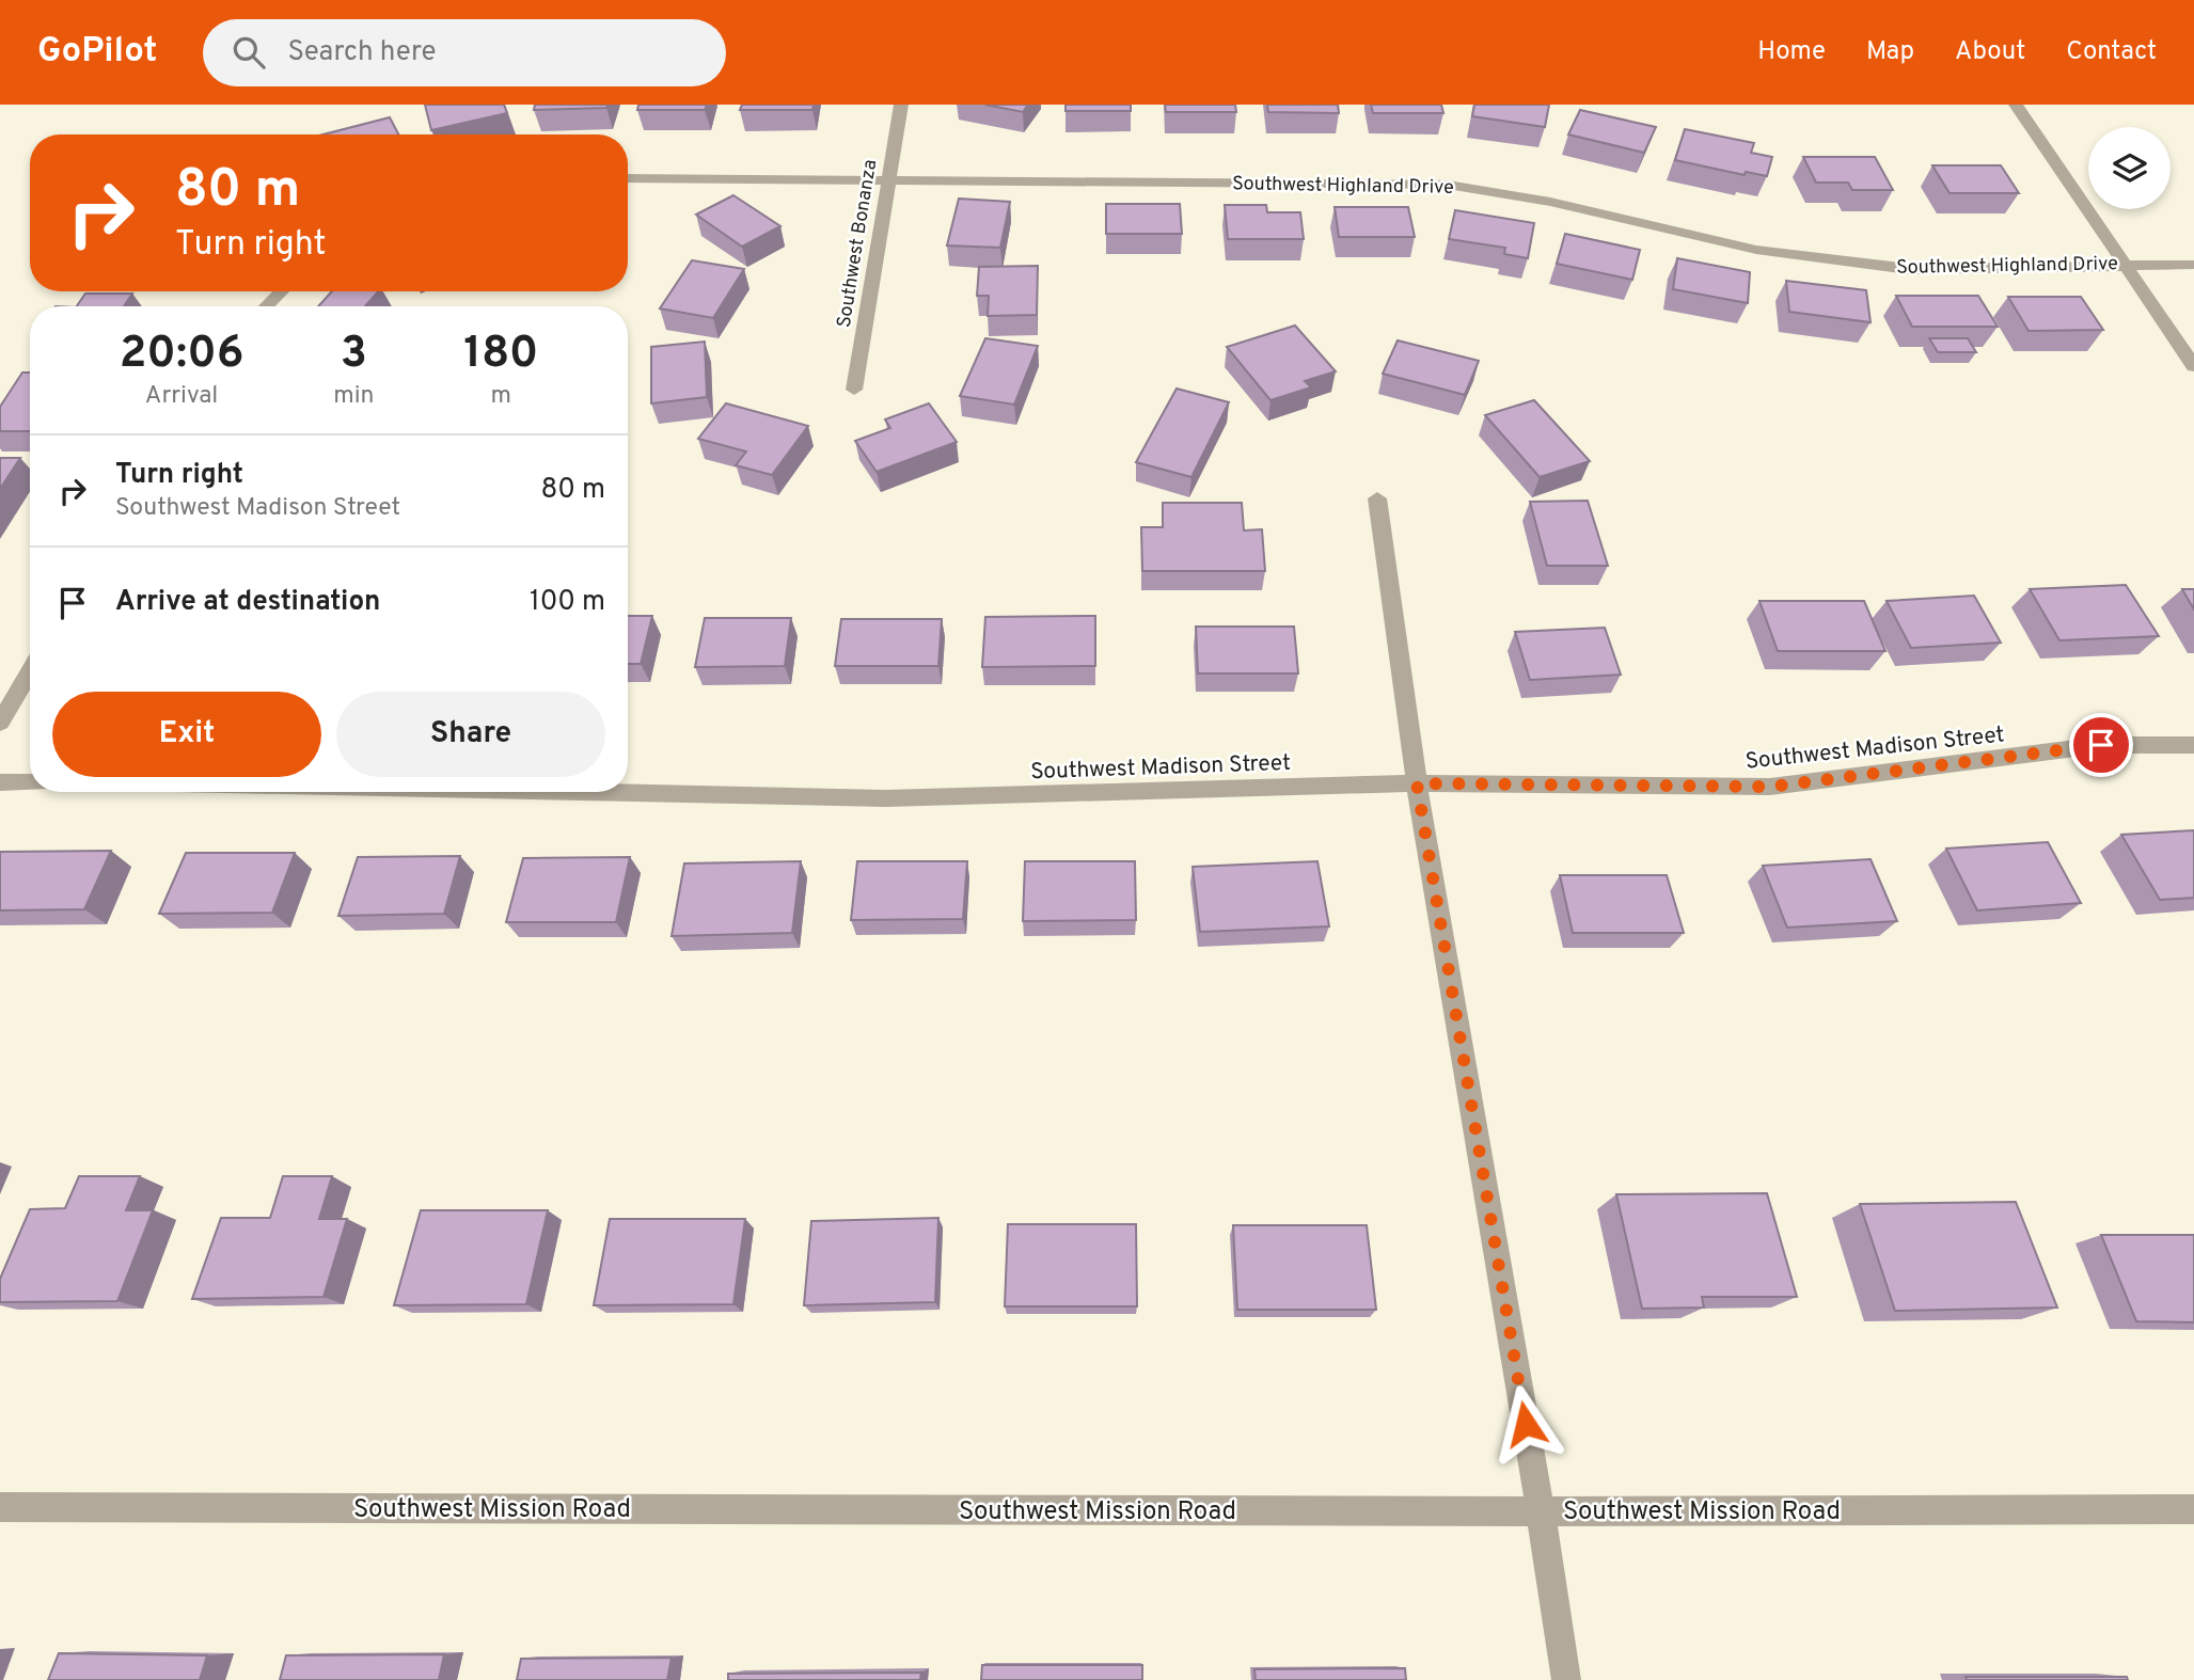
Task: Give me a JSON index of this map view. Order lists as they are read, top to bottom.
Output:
{
  "streets": {
    "street": [
      "Southwest Highland Drive",
      "Southwest Bonanza",
      "Southwest Madison Street",
      "Southwest Mission Road"
    ]
  },
  "crossings": [
    ["Southwest Highland Drive", "Southwest Bonanza"]
  ],
  "page": {
    "header": "GoPilot",
    "search": "Search here",
    "nav": [
      "Home",
      "Map",
      "About",
      "Contact"
    ],
    "turn": ["80 m", "Turn right"],
    "eta": [
      "20:06",
      "Arrival",
      "3",
      "min",
      "180",
      "m"
    ],
    "list": [
      {
        "name": "Turn right",
        "note": "Southwest Madison Street",
        "value": "80 m"
      },
      {
        "name": "Arrive at destination",
        "value": "100 m"
      }
    ],
    "buttons": ["Exit", "Share"]
  }
}
